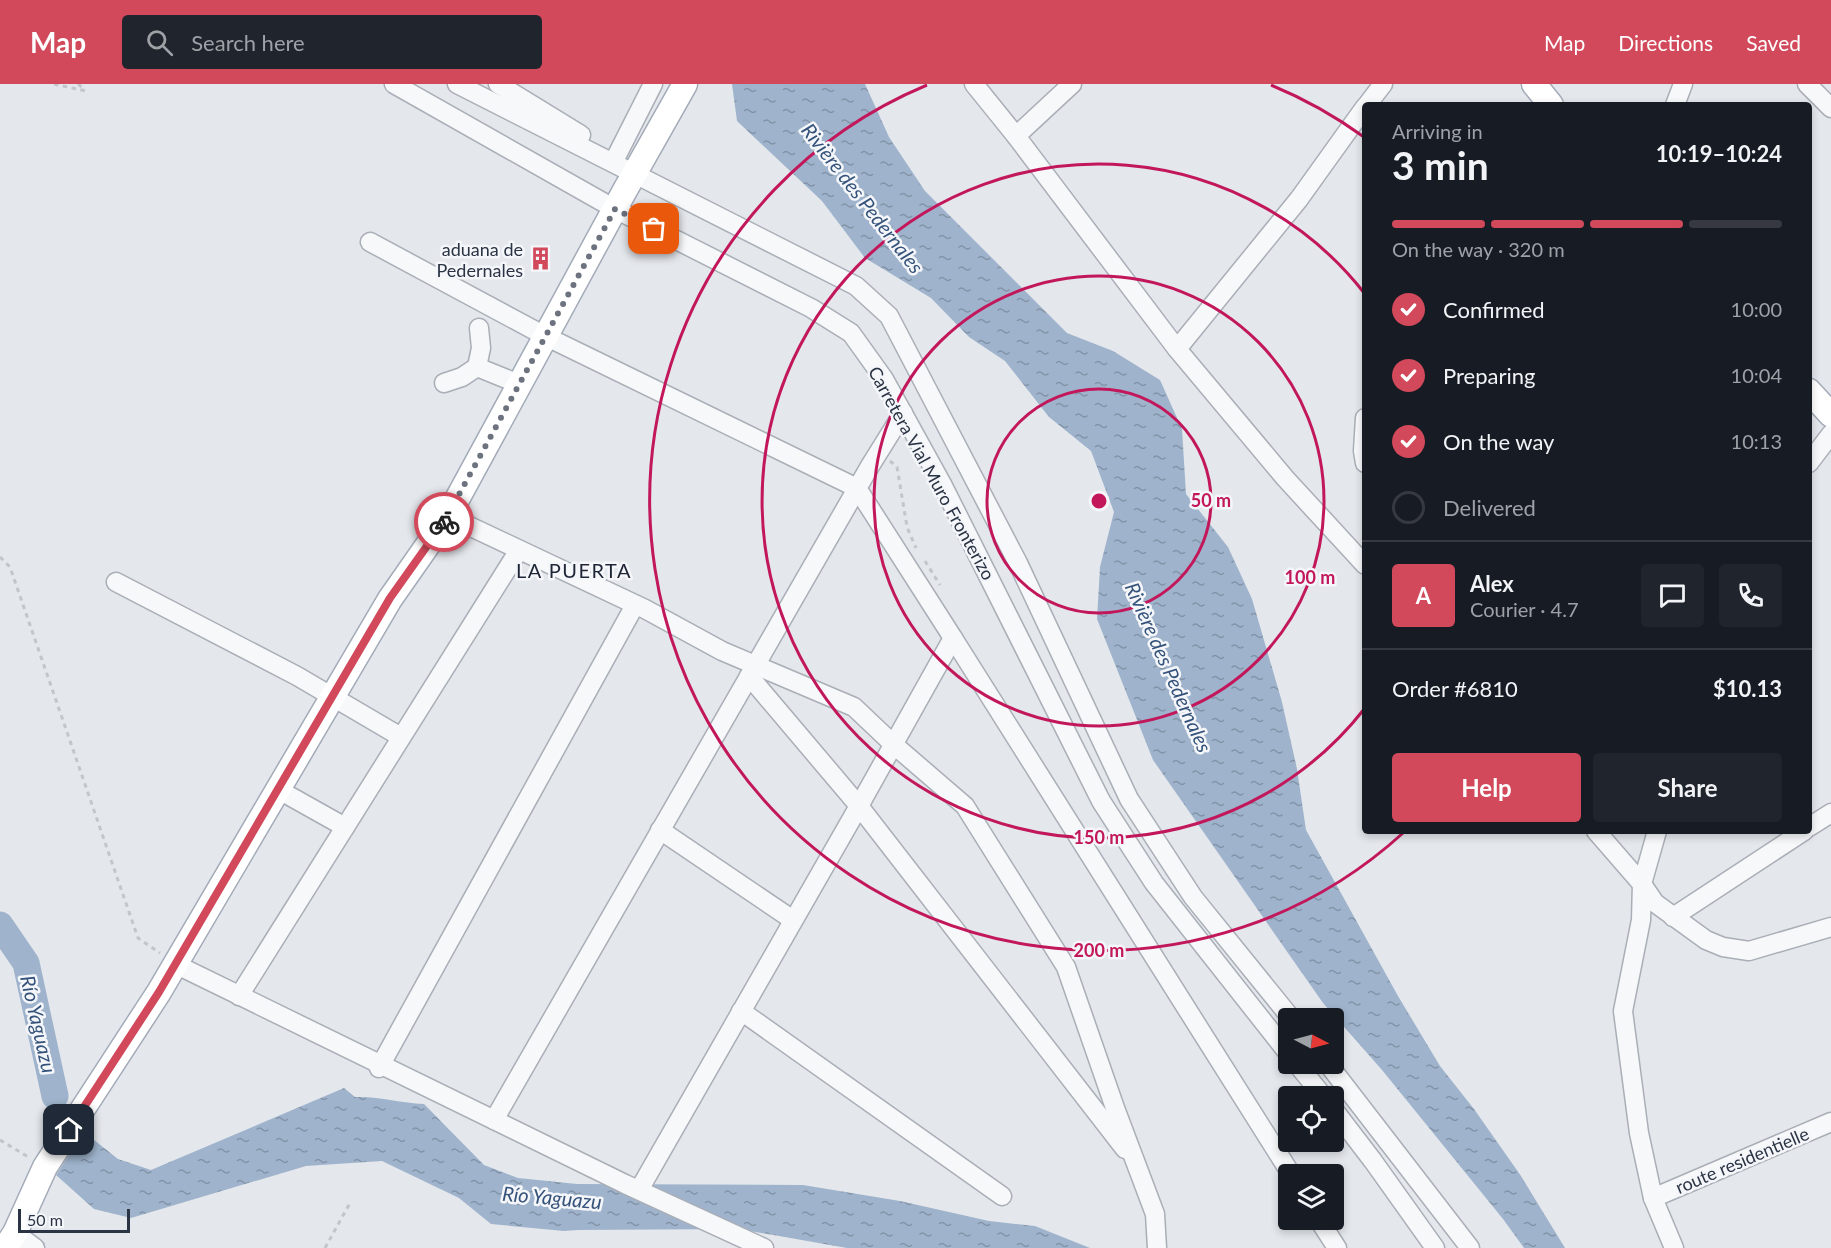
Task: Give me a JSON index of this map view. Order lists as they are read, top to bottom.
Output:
{
  "streets": {
    "street": ["Carretera Vial Muro Fronterizo", "route residentielle"]
  },
  "districts": ["LA PUERTA"],
  "water": ["Rivière des Pedernales", "Río Yaguazu"],
  "places": {
    "building": ["aduana de Pedernales"]
  },
  "scale_bar": "50 m",
  "north": "right",
  "page": {
    "header": "Map",
    "search": "Search here",
    "nav": ["Map", "Directions", "Saved"],
    "heading": ["3 min", "Arriving in", "10:19–10:24"],
    "panel": [
      "Alex",
      "Courier · 4.7",
      "Order #6810",
      "$10.13"
    ],
    "bar": "On the way · 320 m",
    "list": [
      ["Confirmed", "10:00"],
      ["Preparing", "10:04"],
      ["On the way", "10:13"],
      "Delivered"
    ],
    "round": "A",
    "buttons": ["Help", "Share"],
    "scale": "50 m"
  },
  "rings": [
    "50 m",
    "100 m",
    "150 m",
    "200 m"
  ]
}
